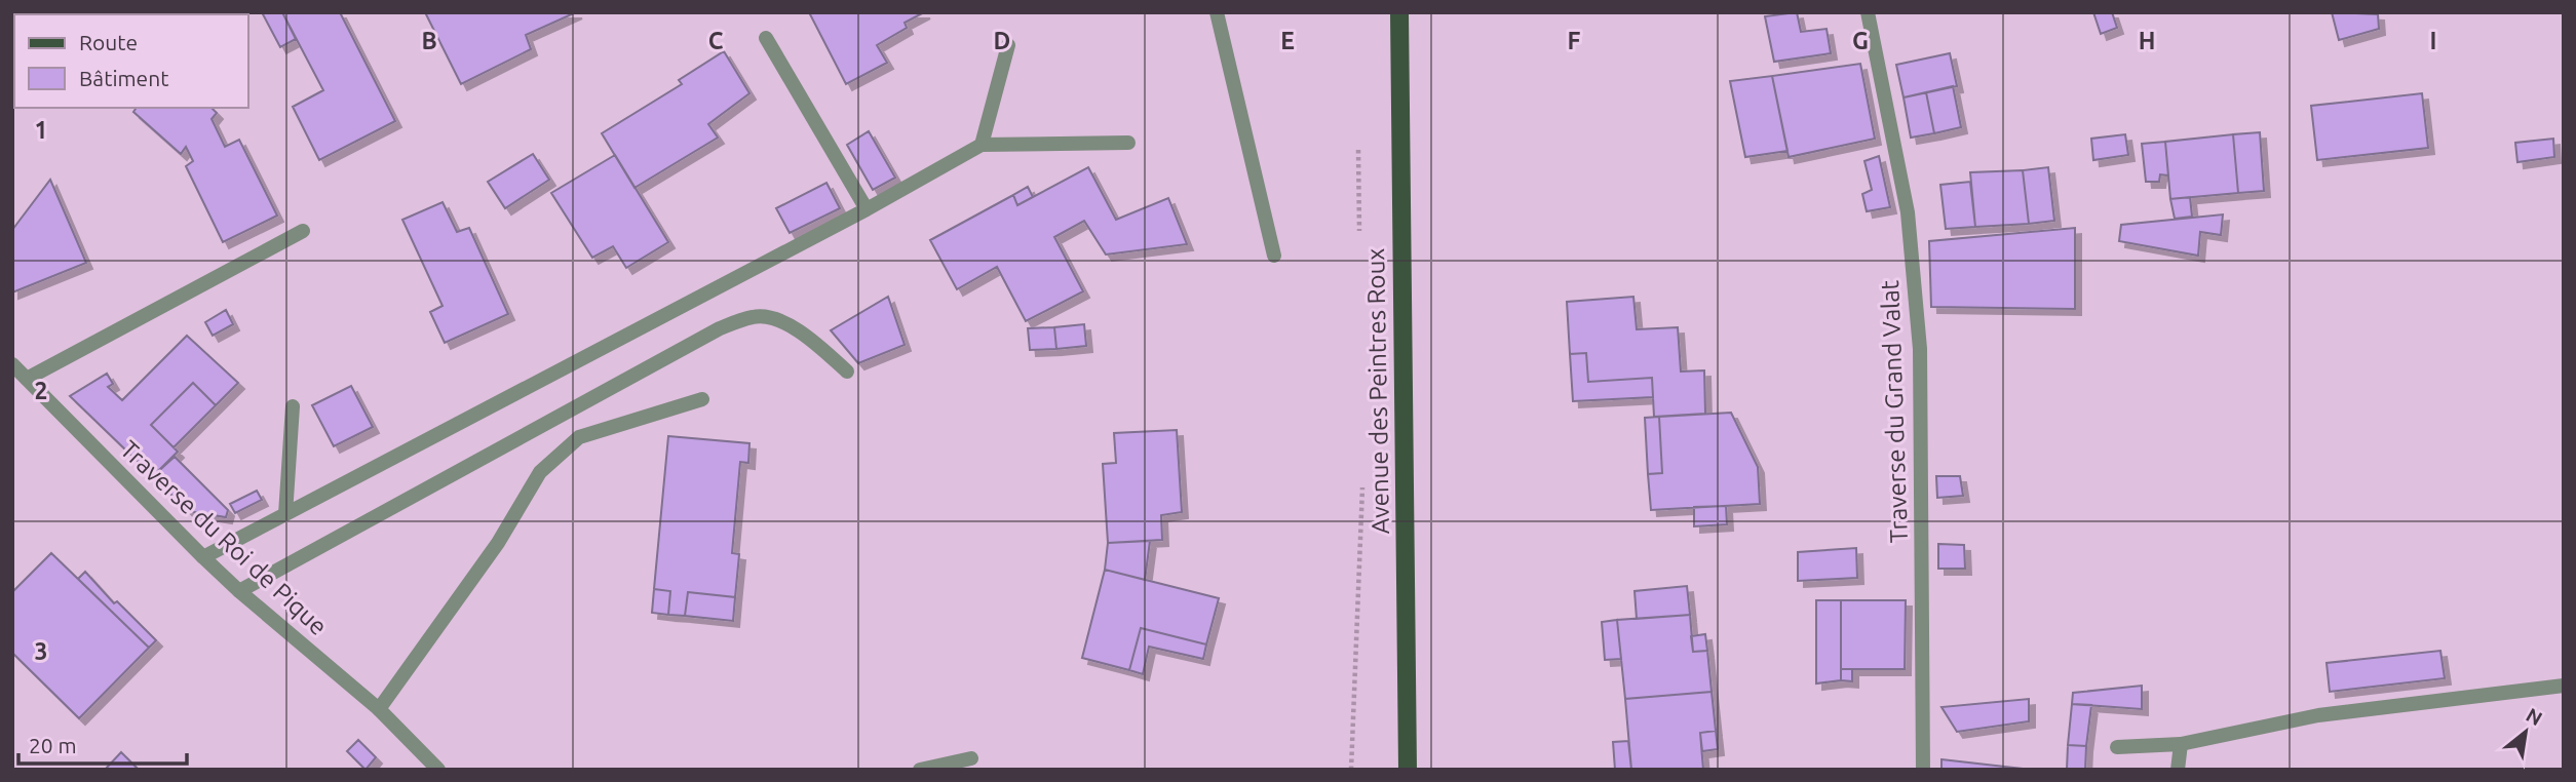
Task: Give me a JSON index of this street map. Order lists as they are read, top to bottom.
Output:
{
  "streets": {
    "main road": ["Avenue des Peintres Roux"],
    "street": ["Traverse du Grand Valat", "Traverse du Roi de Pique"]
  },
  "legend": ["Route", "Bâtiment"],
  "scale_bar": "20 m",
  "north": "top right",
  "grid": {
    "columns": [
      "B",
      "C",
      "D",
      "E",
      "F",
      "G",
      "H",
      "I"
    ],
    "rows": ["1", "2", "3"]
  }
}
